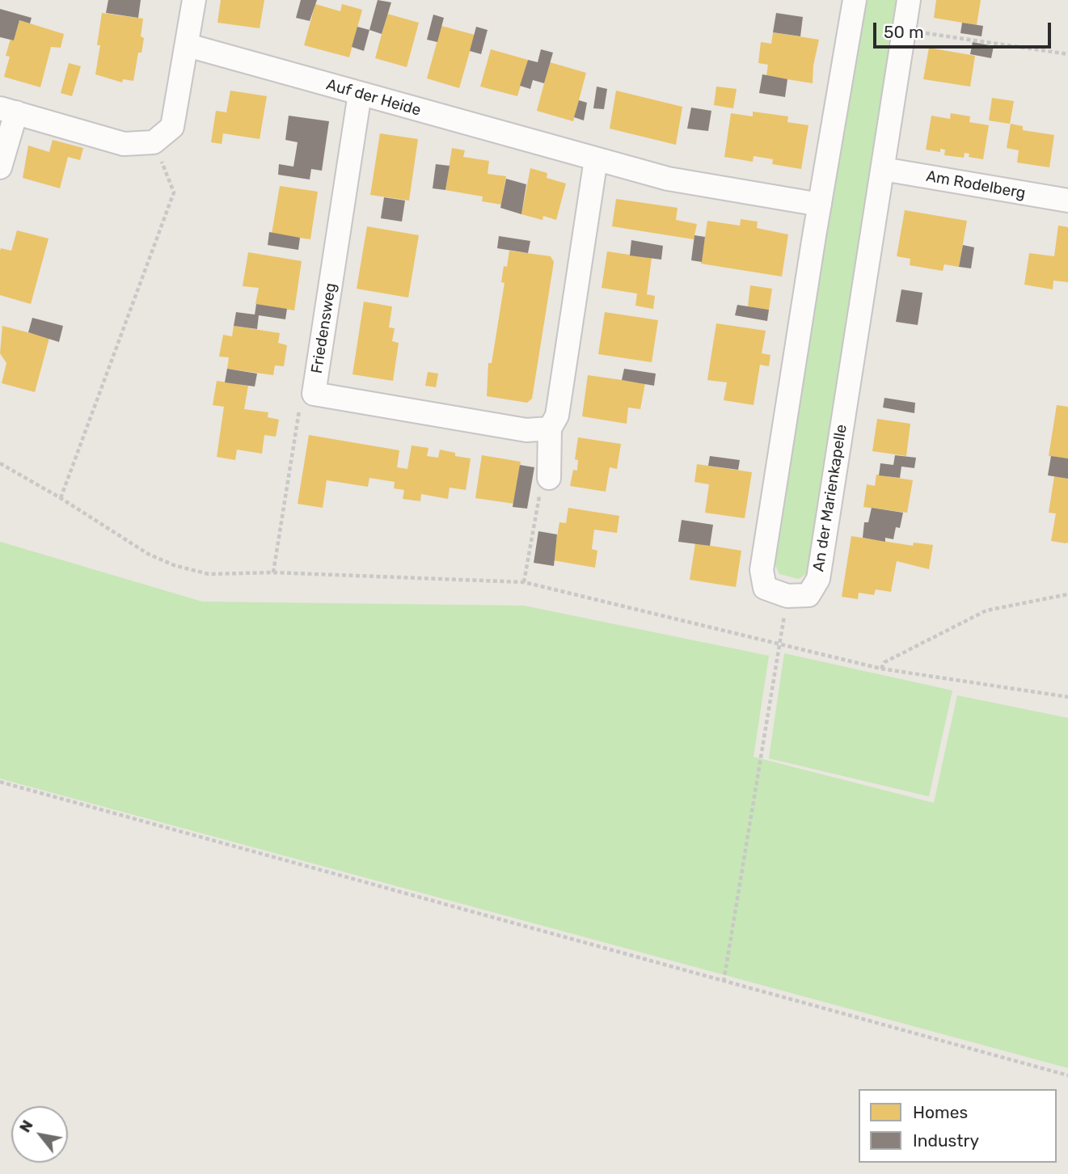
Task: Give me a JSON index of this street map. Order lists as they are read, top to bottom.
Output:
{
  "streets": {
    "street": [
      "Auf der Heide",
      "Am Rodelberg",
      "Friedensweg",
      "An der Marienkapelle"
    ]
  },
  "crossings": [
    ["Auf der Heide", "Friedensweg"],
    ["Auf der Heide", "An der Marienkapelle"],
    ["Am Rodelberg", "An der Marienkapelle"]
  ],
  "legend": ["Homes", "Industry"],
  "scale_bar": "50 m",
  "north": "top left"
}
